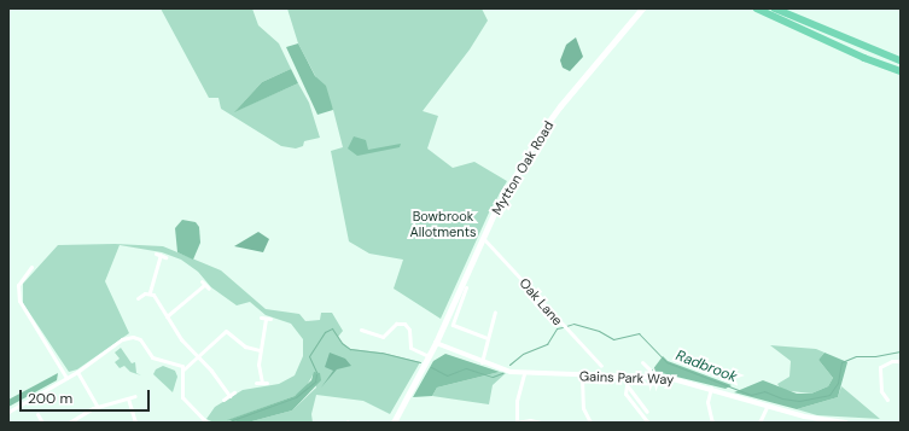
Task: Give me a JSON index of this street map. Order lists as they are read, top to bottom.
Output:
{
  "streets": {
    "main road": ["Mytton Oak Road"],
    "street": ["Oak Lane", "Gains Park Way"]
  },
  "crossings": [
    ["Mytton Oak Road", "Oak Lane"],
    ["Mytton Oak Road", "Gains Park Way"]
  ],
  "water": ["Radbrook"],
  "parks": ["Bowbrook Allotments"],
  "scale_bar": "200 m"
}
